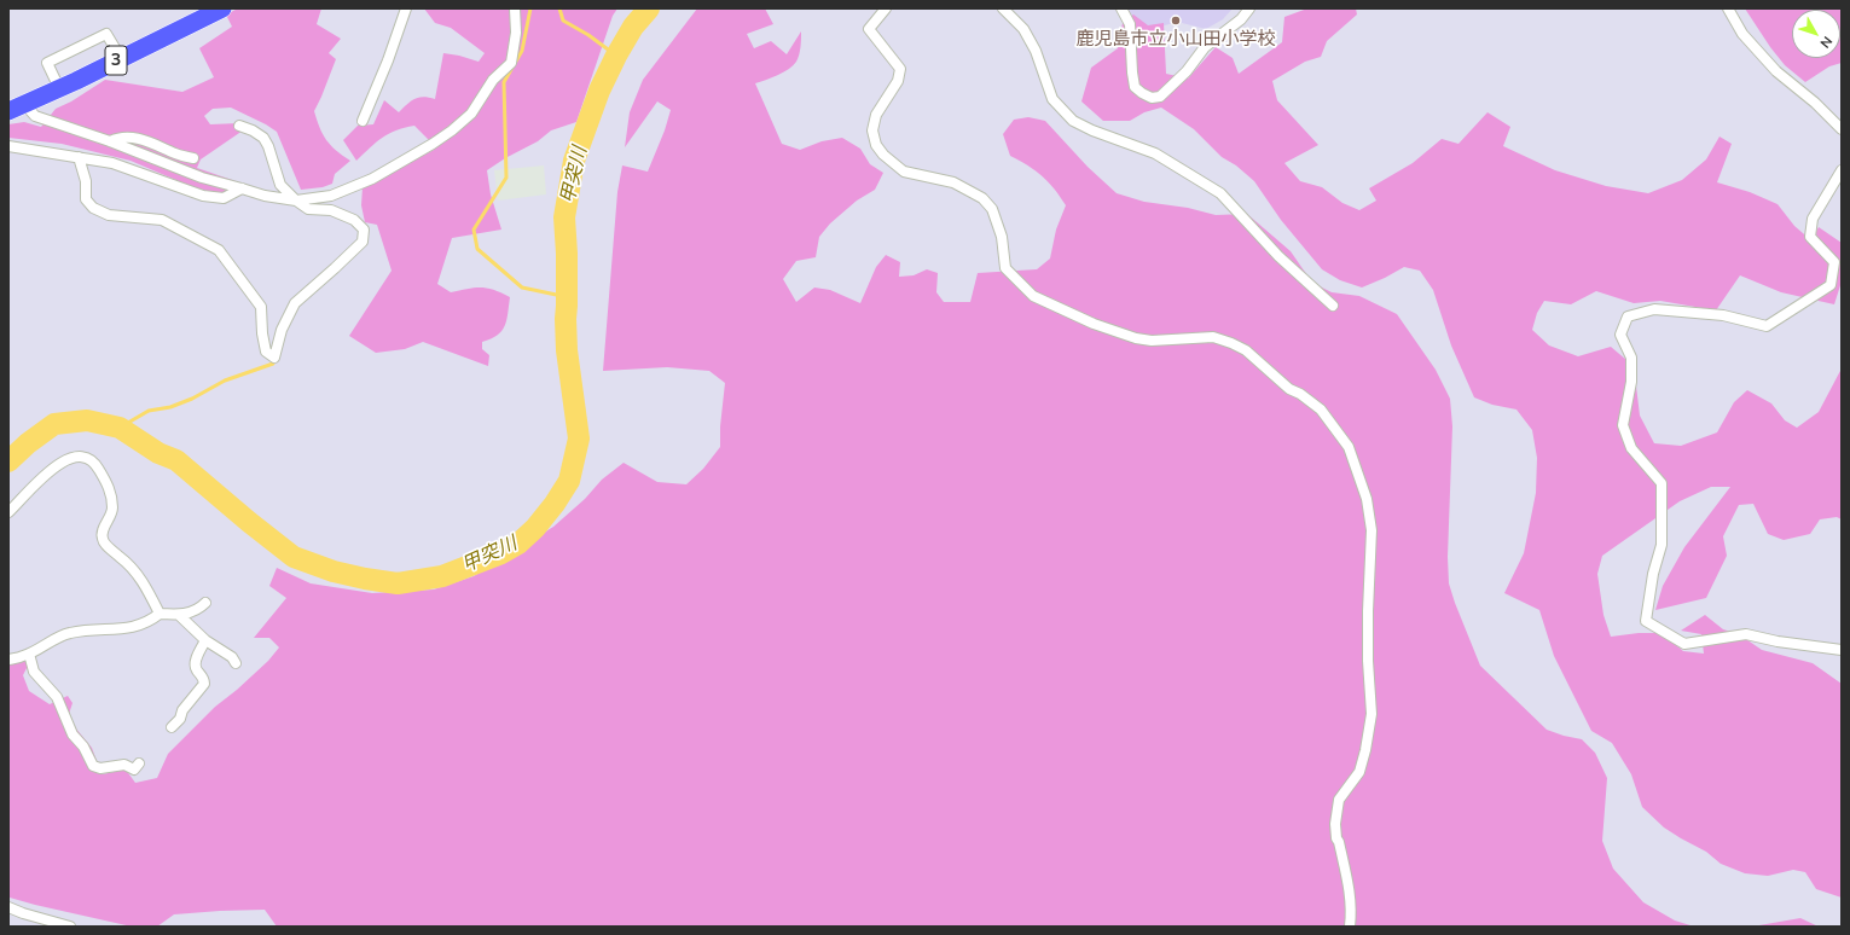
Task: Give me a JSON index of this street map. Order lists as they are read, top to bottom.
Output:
{
  "streets": {
    "highway": ["3"]
  },
  "water": ["甲突川"],
  "places": ["鹿児島市立小山田小学校"],
  "north": "bottom right"
}
